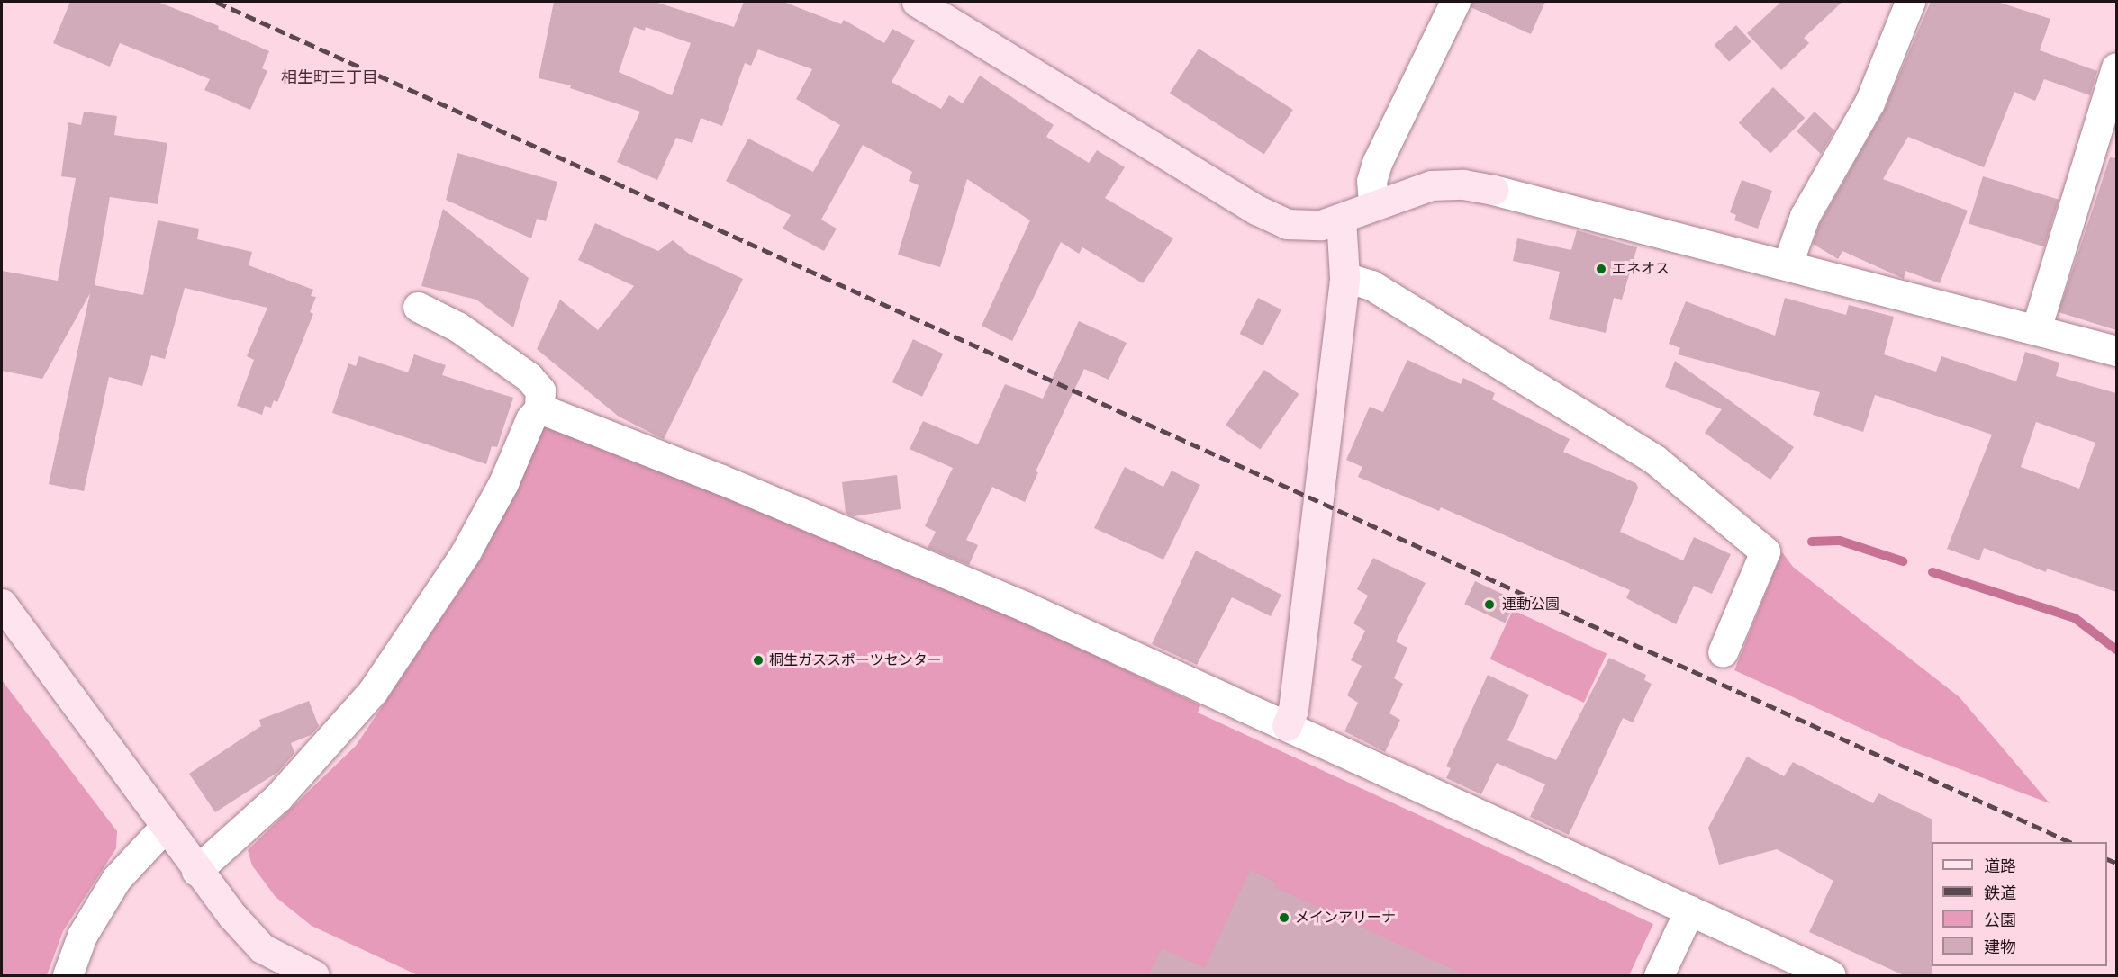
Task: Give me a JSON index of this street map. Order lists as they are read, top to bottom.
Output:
{
  "districts": ["相生町三丁目"],
  "places": [
    "エネオス",
    "運動公園",
    "桐生ガススポーツセンター",
    "メインアリーナ"
  ],
  "legend": [
    "道路",
    "鉄道",
    "公園",
    "建物"
  ]
}
